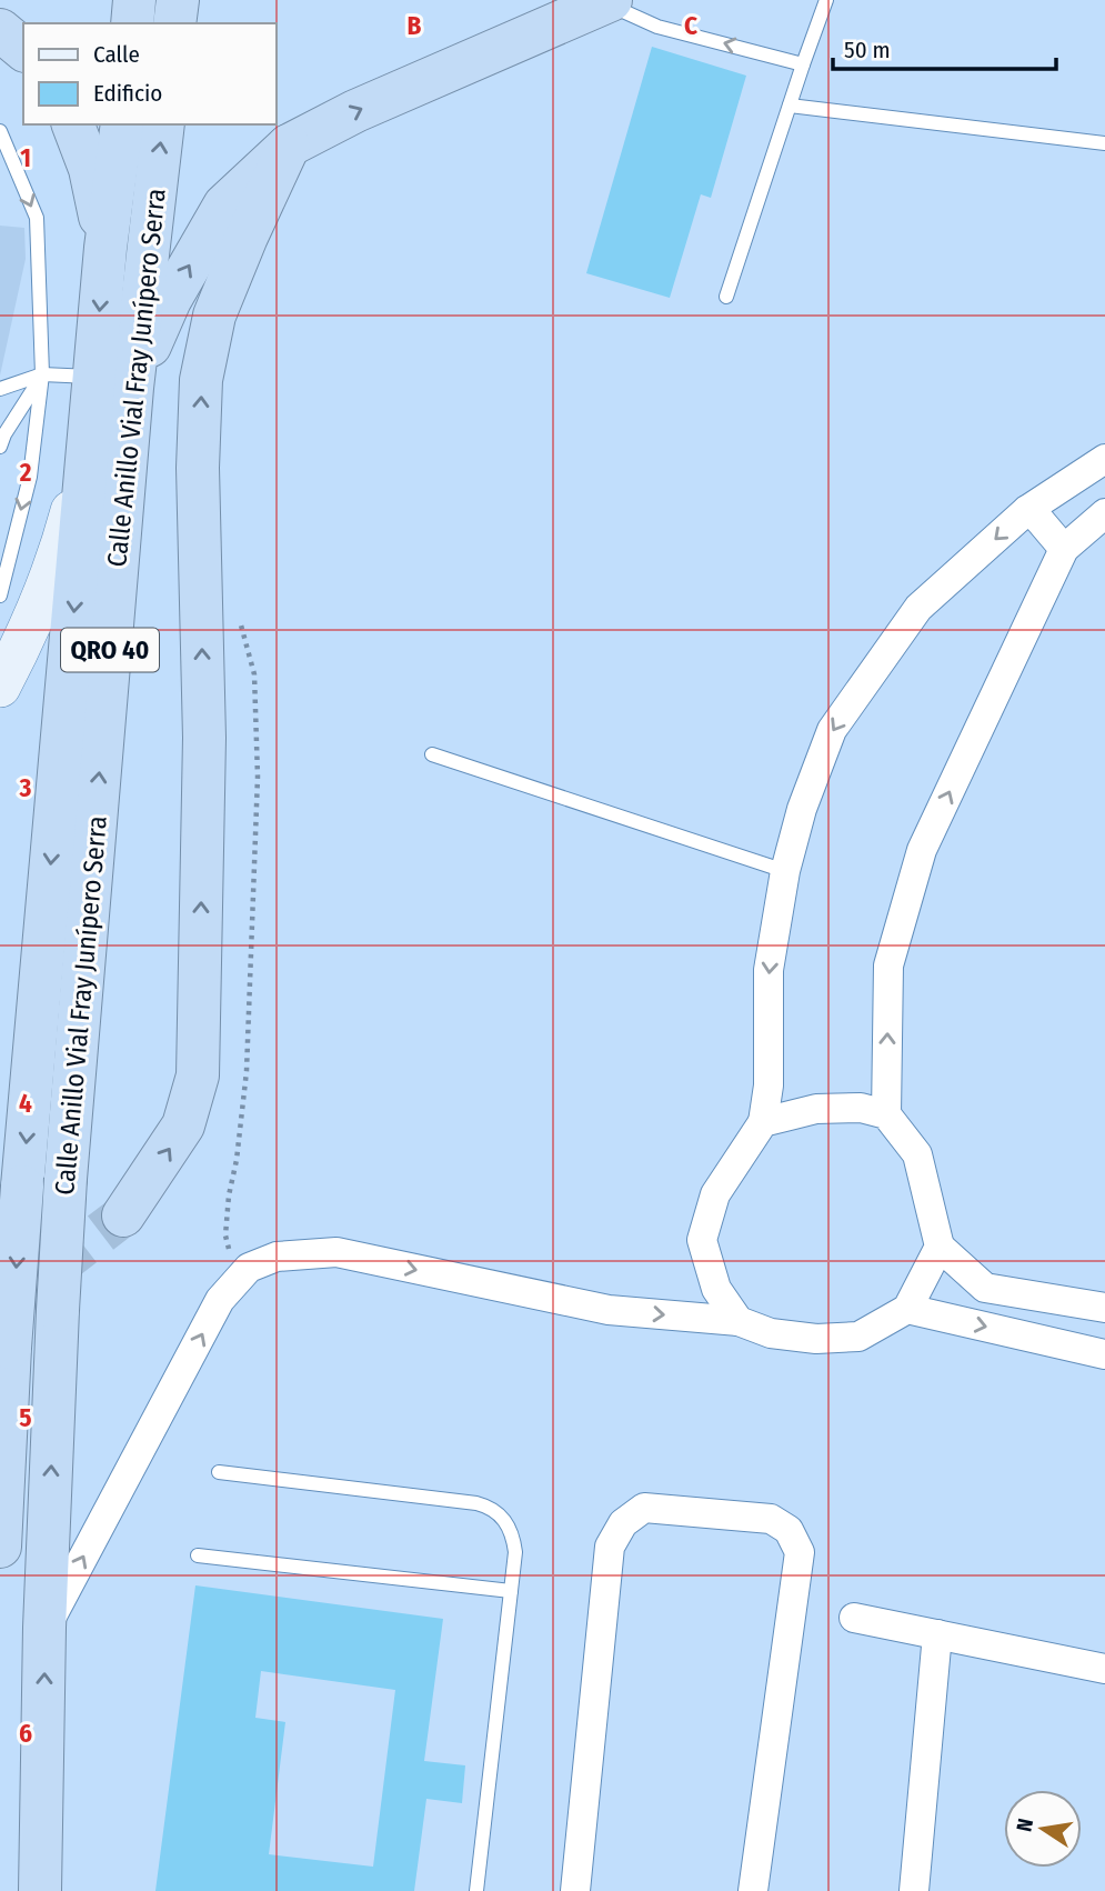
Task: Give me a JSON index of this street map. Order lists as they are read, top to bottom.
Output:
{
  "streets": {
    "highway": ["Calle Anillo Vial Fray Junípero Serra", "QRO 40"]
  },
  "legend": ["Calle", "Edificio"],
  "scale_bar": "50 m",
  "north": "left",
  "grid": {
    "columns": ["B", "C"],
    "rows": [
      "1",
      "2",
      "3",
      "4",
      "5",
      "6"
    ]
  }
}
